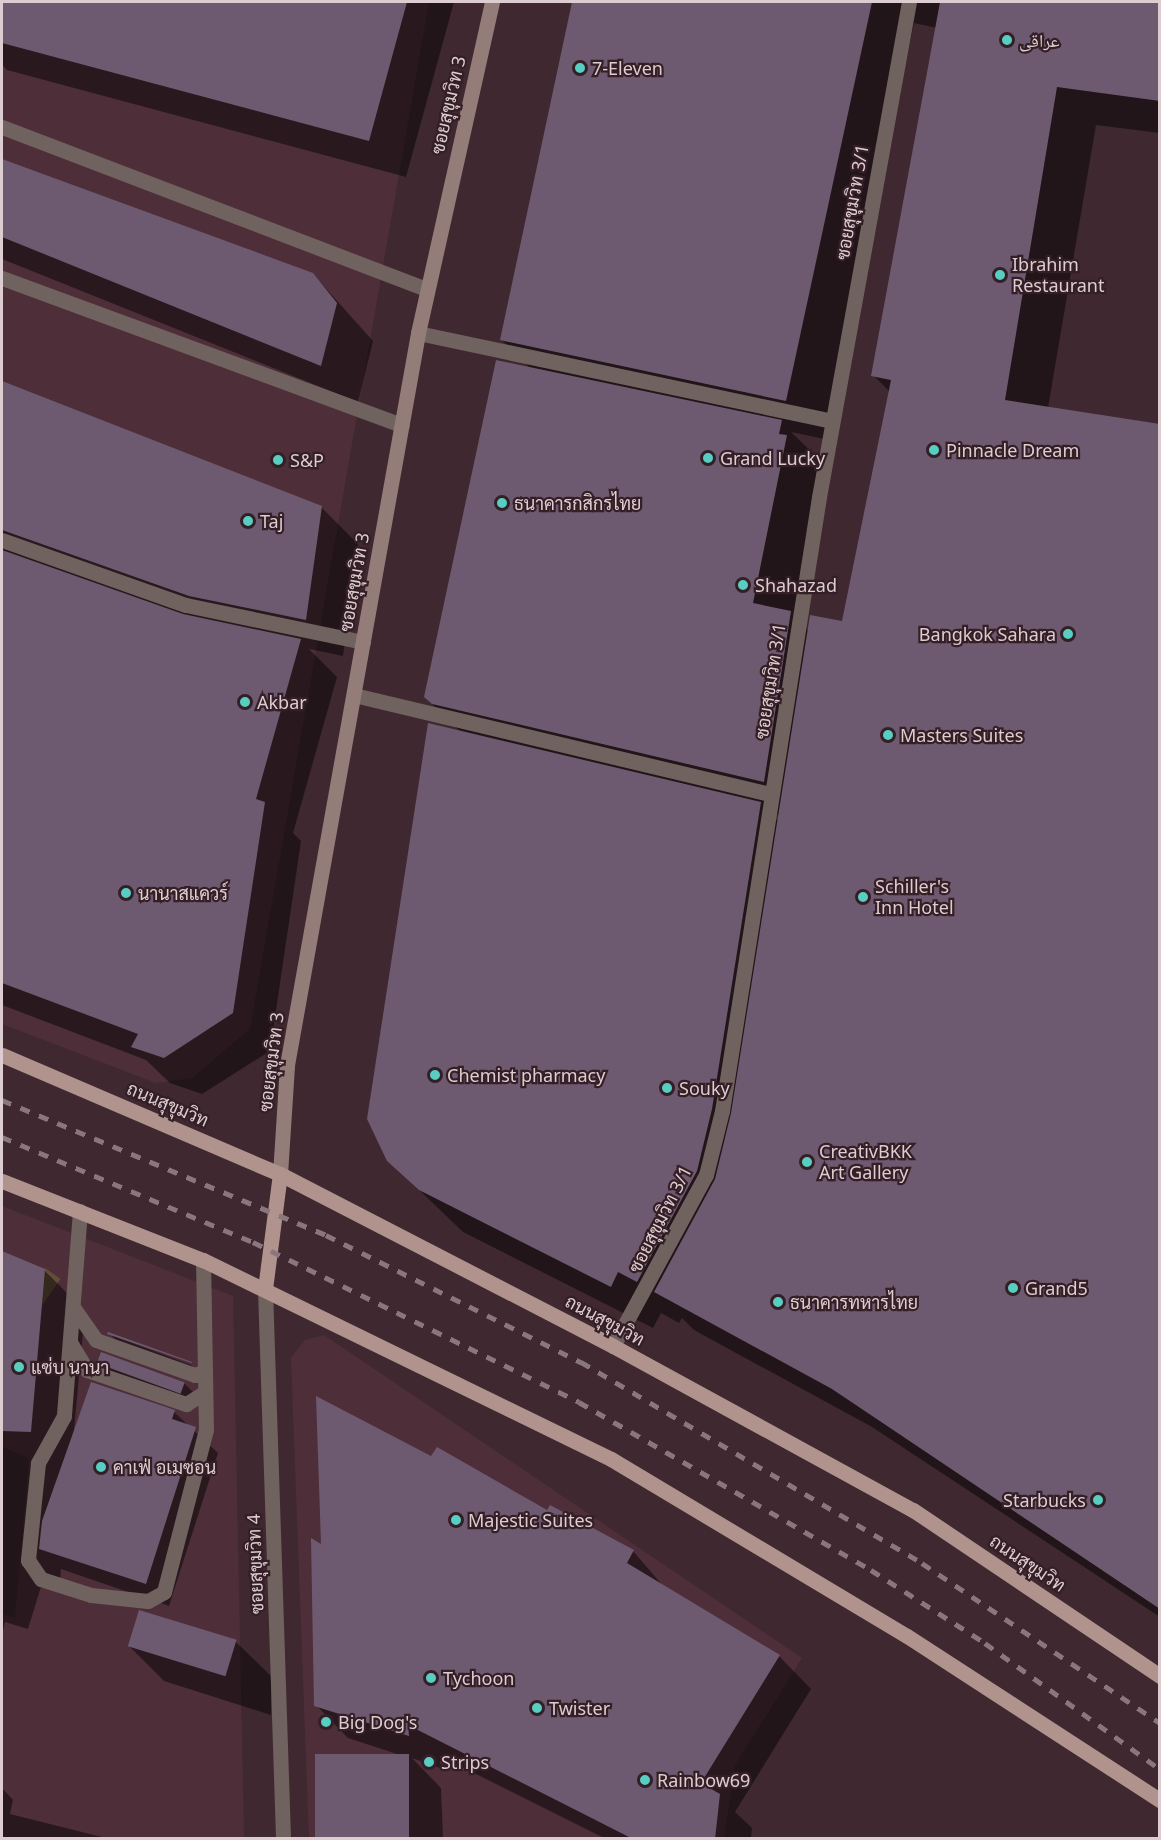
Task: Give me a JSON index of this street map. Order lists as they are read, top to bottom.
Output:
{
  "streets": {
    "main road": ["ถนนสุขุมวิท"],
    "street": ["ซอยสุขุมวิท 3", "ซอยสุขุมวิท 3/1", "ซอยสุขุมวิท 4"]
  },
  "crossings": [
    ["ซอยสุขุมวิท 3", "ถนนสุขุมวิท"],
    ["ซอยสุขุมวิท 3/1", "ถนนสุขุมวิท"]
  ],
  "places": [
    "عراقی",
    "7-Eleven",
    "Ibrahim Restaurant",
    "Pinnacle Dream",
    "Grand Lucky",
    "S&P",
    "ธนาคารกสิกรไทย",
    "Taj",
    "Shahazad",
    "Bangkok Sahara",
    "Akbar",
    "Masters Suites",
    "นานาสแควร์",
    "Schiller's Inn Hotel",
    "Chemist pharmacy",
    "Souky",
    "CreativBKK Art Gallery",
    "Grand5",
    "ธนาคารทหารไทย",
    "แซ่บ นานา",
    "คาเฟ่ อเมซอน",
    "Starbucks",
    "Majestic Suites",
    "Tychoon",
    "Twister",
    "Big Dog's",
    "Strips",
    "Rainbow69"
  ]
}
